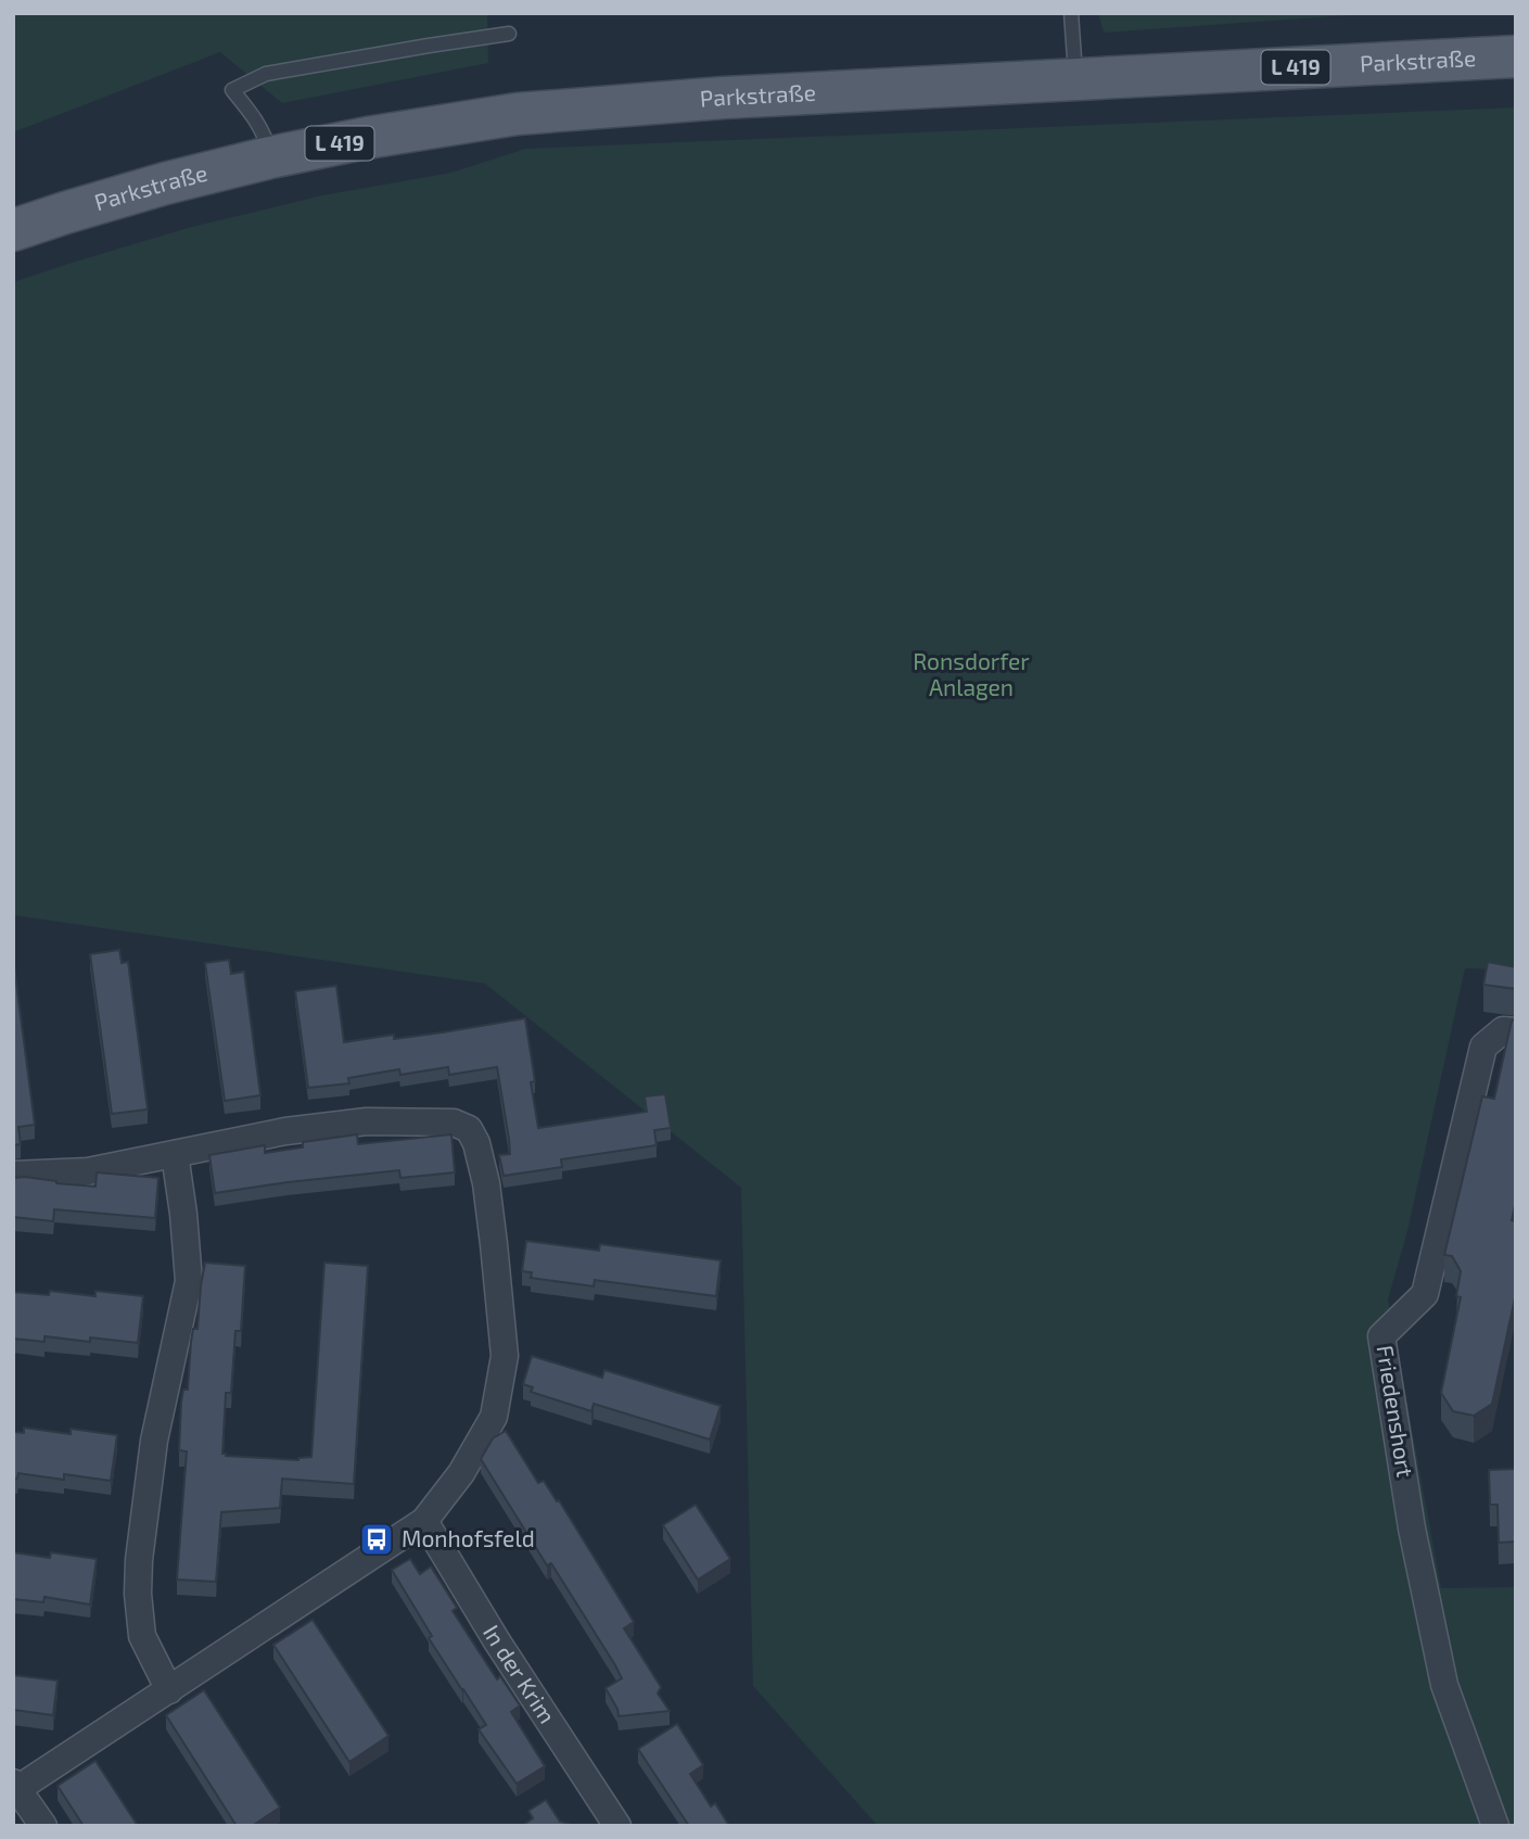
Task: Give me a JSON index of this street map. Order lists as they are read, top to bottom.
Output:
{
  "streets": {
    "main road": ["Parkstraße", "L 419"],
    "street": ["Friedenshort", "In der Krim"]
  },
  "parks": ["Ronsdorfer Anlagen"],
  "places": {
    "bus stop": ["Monhofsfeld"]
  }
}
